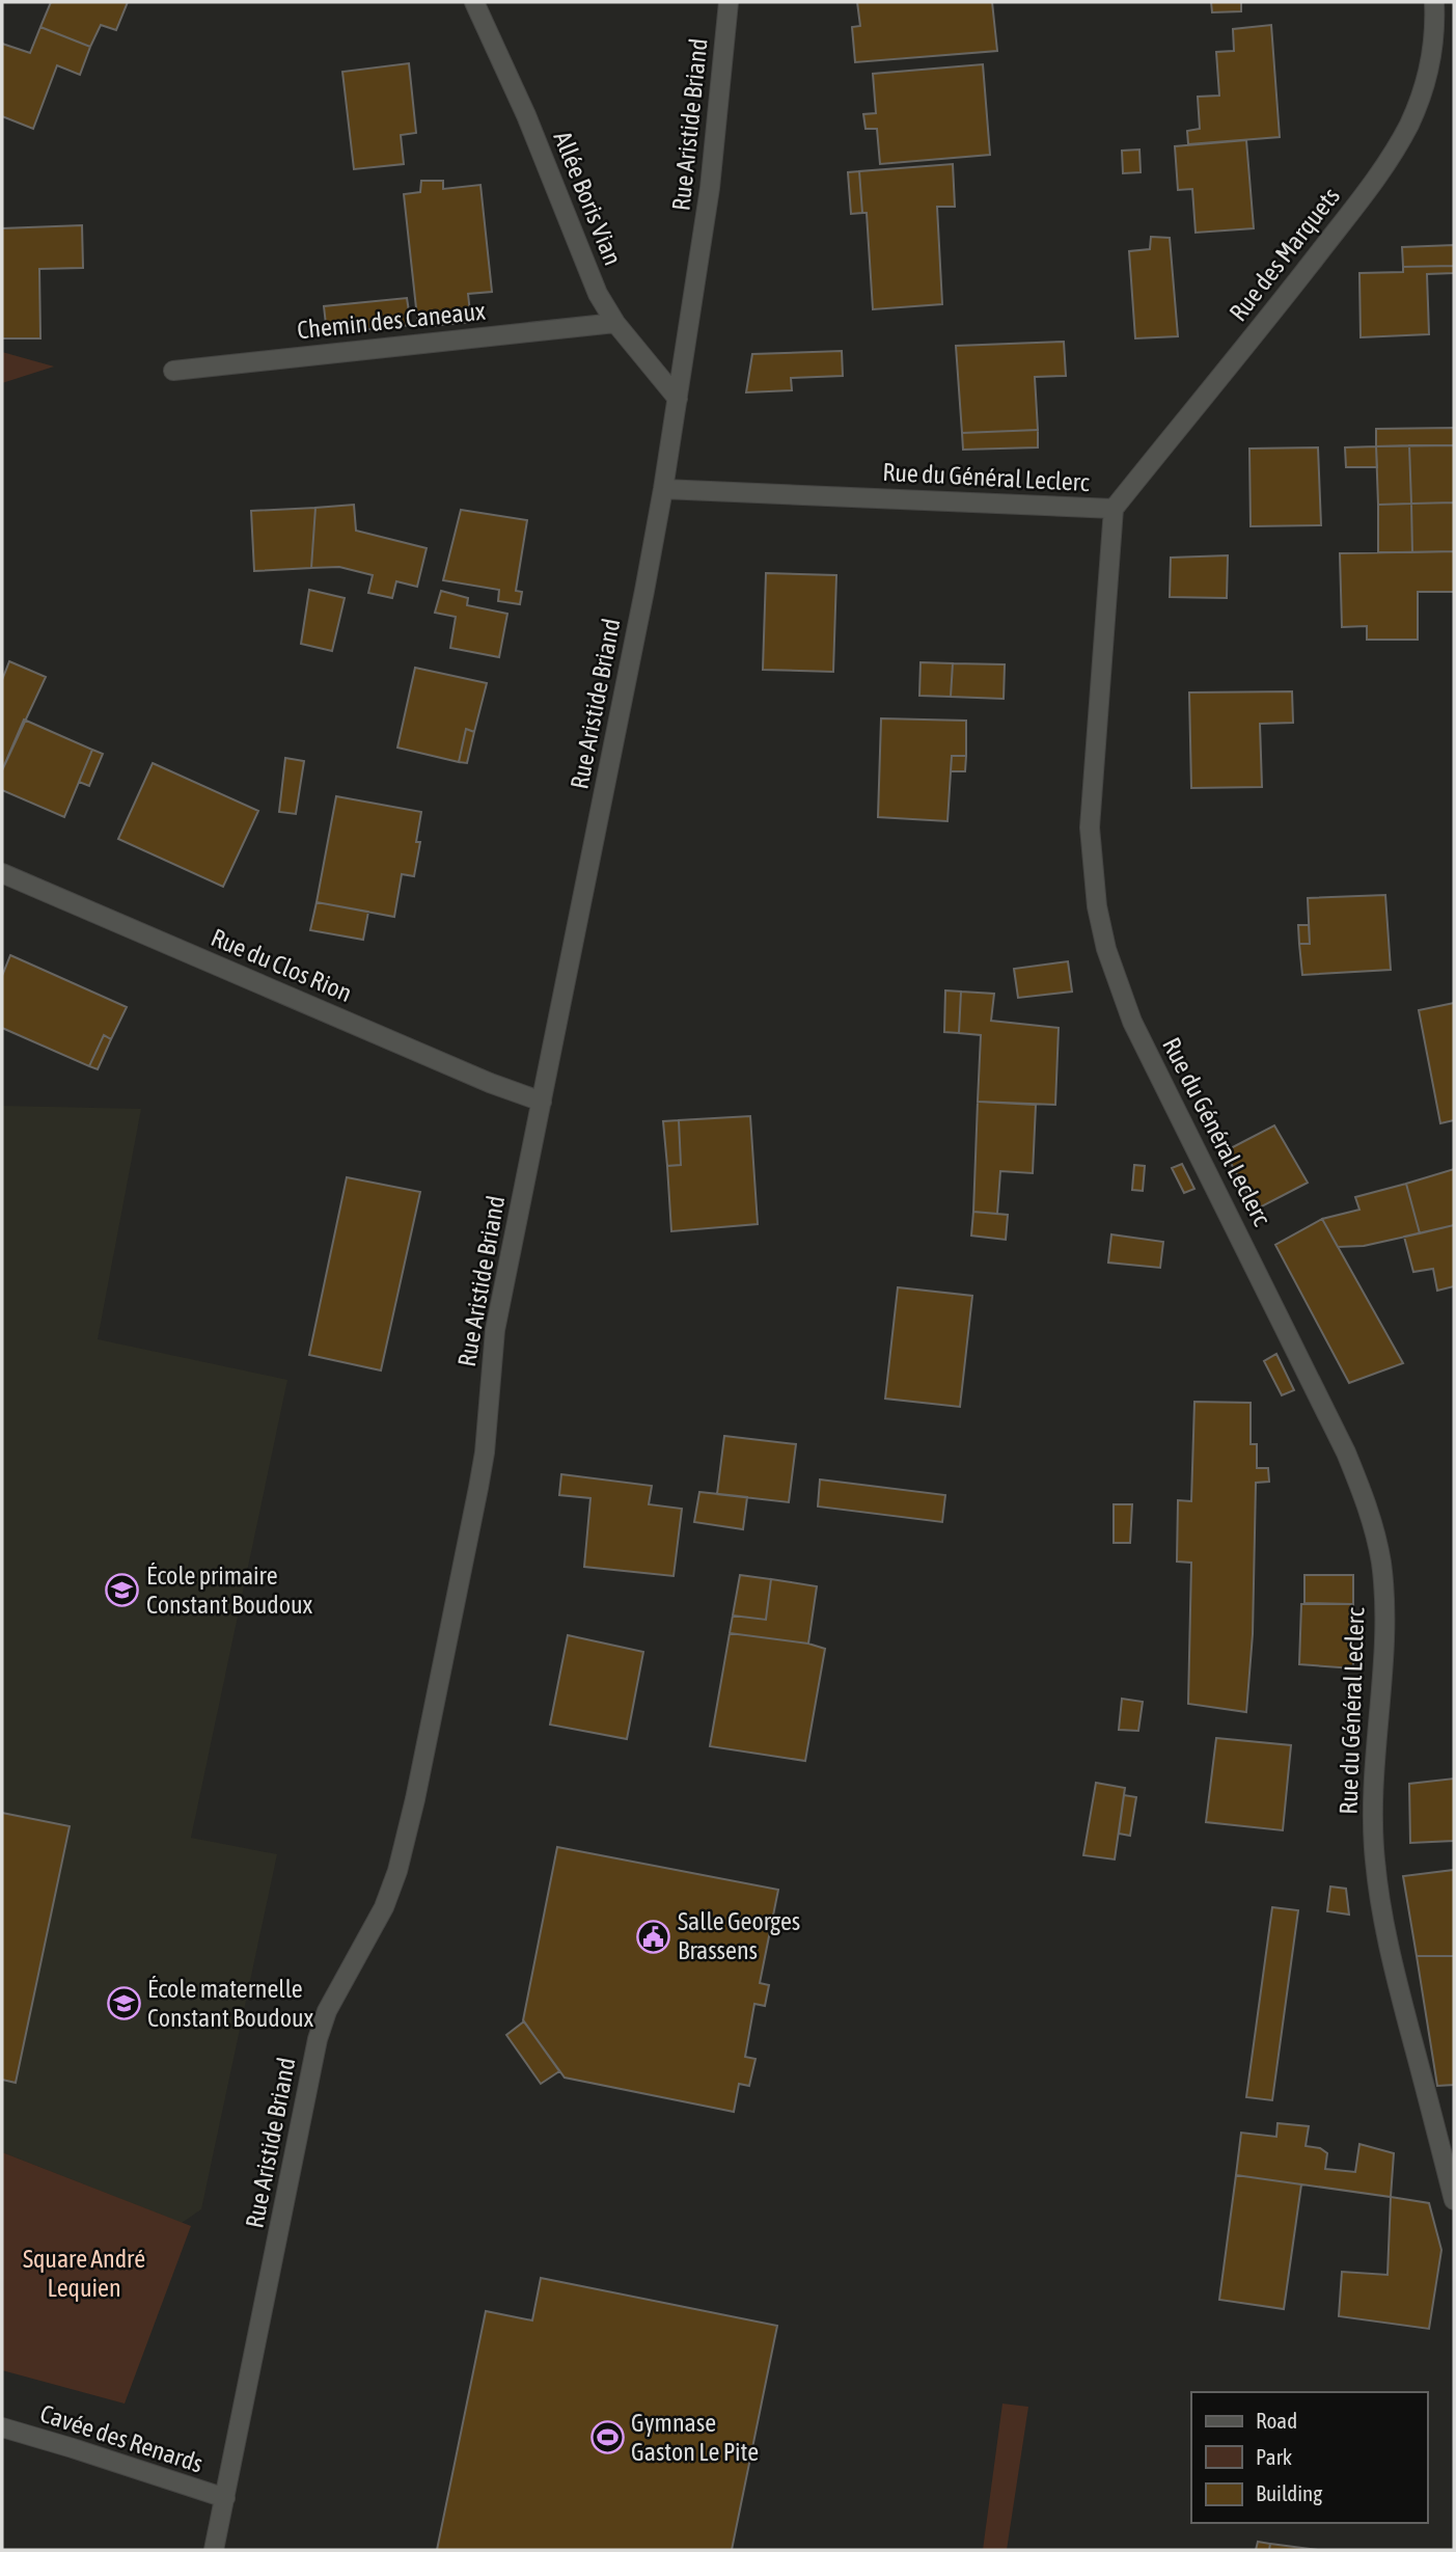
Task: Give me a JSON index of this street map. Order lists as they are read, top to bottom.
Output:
{
  "streets": {
    "street": [
      "Rue Aristide Briand",
      "Allée Boris Vian",
      "Rue des Marquets",
      "Chemin des Caneaux",
      "Rue du Général Leclerc",
      "Rue du Clos Rion",
      "Cavée des Renards"
    ]
  },
  "crossings": [
    ["Rue Aristide Briand", "Allée Boris Vian"],
    ["Rue Aristide Briand", "Rue du Général Leclerc"],
    ["Rue Aristide Briand", "Rue du Clos Rion"],
    ["Rue Aristide Briand", "Cavée des Renards"],
    ["Allée Boris Vian", "Chemin des Caneaux"],
    ["Rue des Marquets", "Rue du Général Leclerc"]
  ],
  "parks": ["Square André Lequien"],
  "places": {
    "school or university": ["École primaire Constant Boudoux", "École maternelle Constant Boudoux"],
    "public building": ["Salle Georges Brassens"],
    "sports": ["Gymnase Gaston Le Pite"]
  },
  "legend": ["Road", "Park", "Building"]
}
